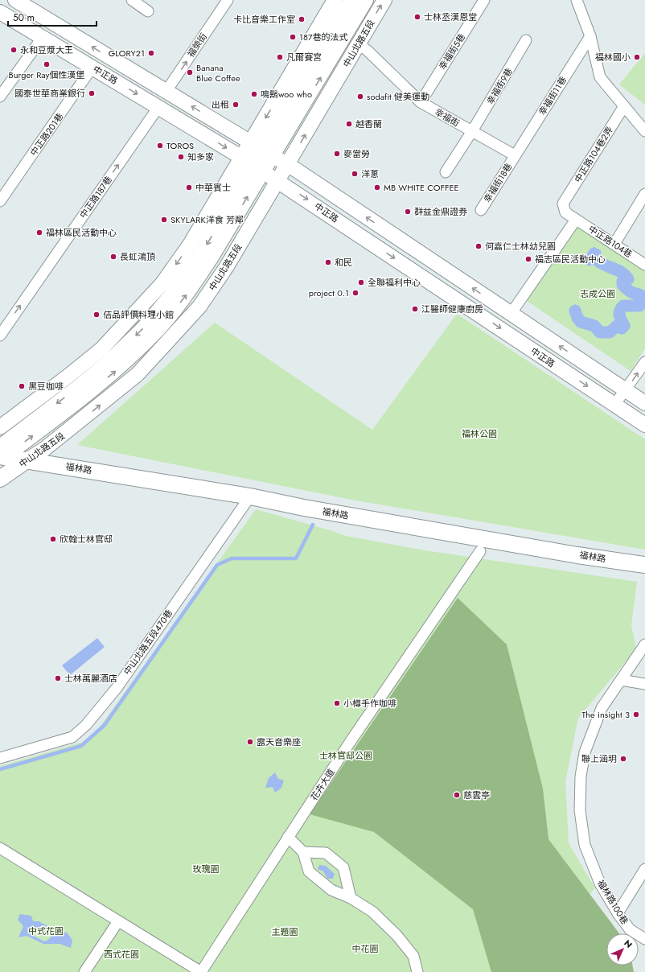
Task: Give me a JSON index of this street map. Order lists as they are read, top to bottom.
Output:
{
  "streets": {
    "main road": ["中山北路五段", "中正路", "福林路"],
    "street": [
      "福榮街",
      "幸福街5巷",
      "幸福街9巷",
      "幸福街11巷",
      "幸福街",
      "中正路201巷",
      "中正路104巷2弄",
      "幸福街18巷",
      "中正路187巷",
      "中正路104巷",
      "中山北路五段470巷",
      "花卉大道",
      "福林路100巷"
    ]
  },
  "crossings": [
    ["中山北路五段", "中正路"],
    ["中山北路五段", "幸福街"],
    ["中山北路五段", "福林路"],
    ["福榮街", "中正路"],
    ["幸福街5巷", "幸福街"],
    ["中正路", "中正路201巷"],
    ["中正路", "中正路187巷"],
    ["幸福街9巷", "幸福街"],
    ["幸福街11巷", "幸福街"],
    ["幸福街11巷", "幸福街18巷"],
    ["幸福街", "幸福街18巷"],
    ["中正路104巷2弄", "中正路104巷"],
    ["福林路", "中山北路五段470巷"]
  ],
  "one_way": ["福榮街", "中正路187巷"],
  "parks": [
    "志成公園",
    "福林公園",
    "士林官邸公園",
    "玫瑰園",
    "中式花園",
    "主題園",
    "中花園",
    "西式花園"
  ],
  "places": [
    "士林丞漢恩堂",
    "卡比音樂工作室",
    "187巷的法式",
    "永和豆漿大王",
    "GLORY21",
    "凡爾賽宮",
    "福林國小",
    "Burger Ray個性漢堡",
    "Banana Blue Coffee",
    "國泰世華商業銀行",
    "嗚鬍woo who",
    "sodafit 健美運動",
    "出租",
    "越香蘭",
    "TOROS",
    "麥當勞",
    "知多家",
    "洋蔥",
    "中華賓士",
    "MB WHITE COFFEE",
    "群益金鼎證券",
    "SKYLARK洋食 芳鄰",
    "福林區民活動中心",
    "何嘉仁士林幼兒園",
    "長虹鴻頂",
    "福志區民活動中心",
    "和民",
    "全聯福利中心",
    "project 0.1",
    "江醫師健康廚房",
    "佶品評價料理小館",
    "黑豆咖啡",
    "欣翰士林官邸",
    "士林萬麗酒店",
    "小樽手作咖啡",
    "The insight 3",
    "露天音樂座",
    "聯上涵玥",
    "慈雲亭"
  ],
  "scale_bar": "50 m",
  "north": "top right"
}
